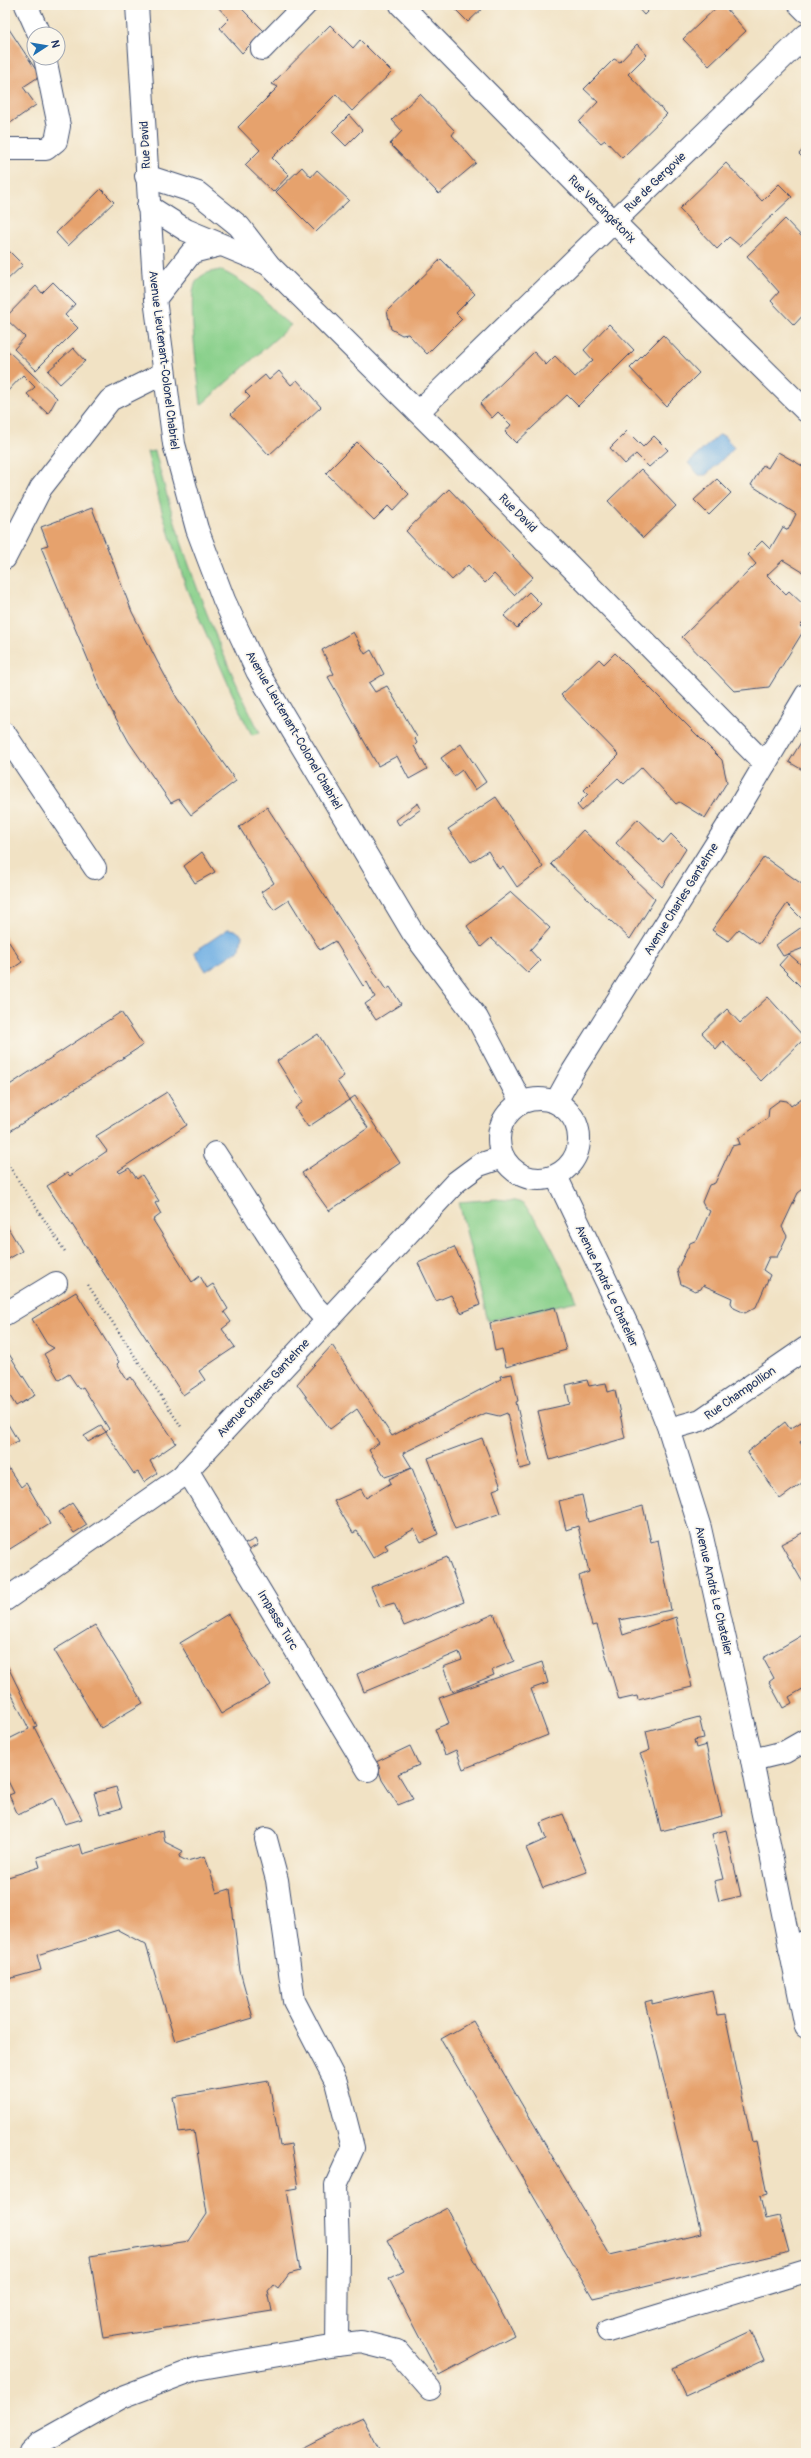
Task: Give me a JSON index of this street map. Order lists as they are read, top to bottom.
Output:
{
  "streets": {
    "street": [
      "Rue David",
      "Rue de Gergovie",
      "Rue Vercingétorix",
      "Avenue Lieutenant-Colonel Chabriel",
      "Avenue Charles Gantelme",
      "Avenue André Le Chatelier",
      "Rue Champollion",
      "Impasse Turc"
    ]
  },
  "crossings": [
    ["Rue David", "Rue de Gergovie"],
    ["Rue David", "Avenue Lieutenant-Colonel Chabriel"],
    ["Rue David", "Avenue Charles Gantelme"],
    ["Rue de Gergovie", "Rue Vercingétorix"],
    ["Avenue Lieutenant-Colonel Chabriel", "Avenue Charles Gantelme"],
    ["Avenue Lieutenant-Colonel Chabriel", "Avenue André Le Chatelier"],
    ["Avenue Charles Gantelme", "Avenue André Le Chatelier"],
    ["Avenue Charles Gantelme", "Impasse Turc"],
    ["Avenue André Le Chatelier", "Rue Champollion"]
  ],
  "north": "right"
}
